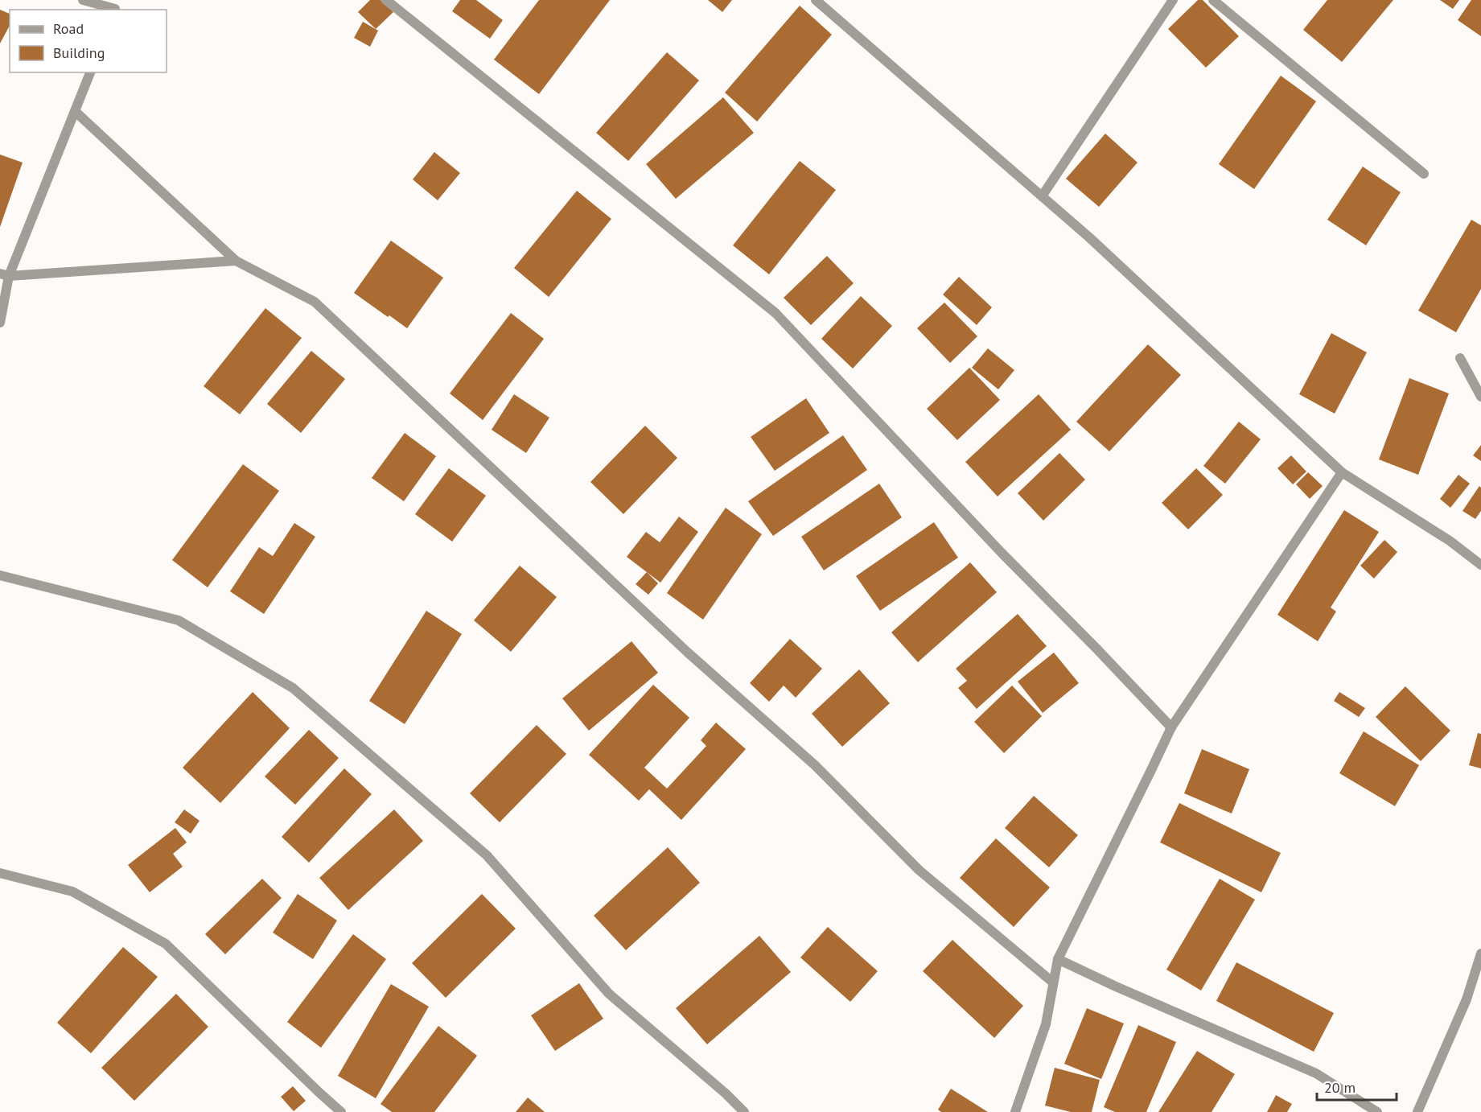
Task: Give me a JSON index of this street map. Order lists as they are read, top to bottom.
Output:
{
  "legend": ["Road", "Building"],
  "scale_bar": "20 m"
}
